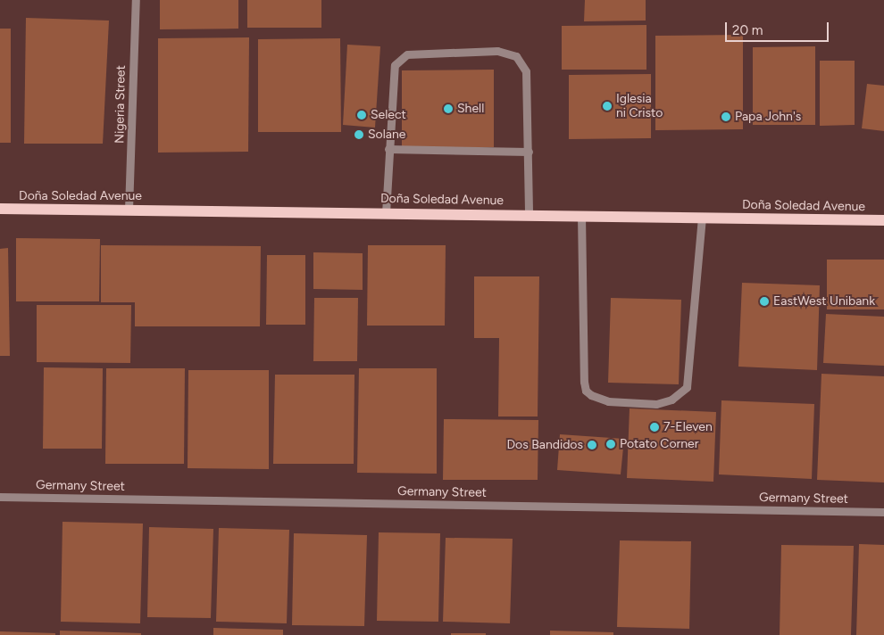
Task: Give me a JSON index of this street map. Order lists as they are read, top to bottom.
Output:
{
  "streets": {
    "main road": ["Doña Soledad Avenue"],
    "street": ["Nigeria Street", "Germany Street"]
  },
  "crossings": [
    ["Nigeria Street", "Doña Soledad Avenue"]
  ],
  "places": [
    "Iglesia ni Cristo",
    "Shell",
    "Select",
    "Papa John's",
    "Solane",
    "EastWest Unibank",
    "7-Eleven",
    "Potato Corner",
    "Dos Bandidos"
  ],
  "scale_bar": "20 m"
}
